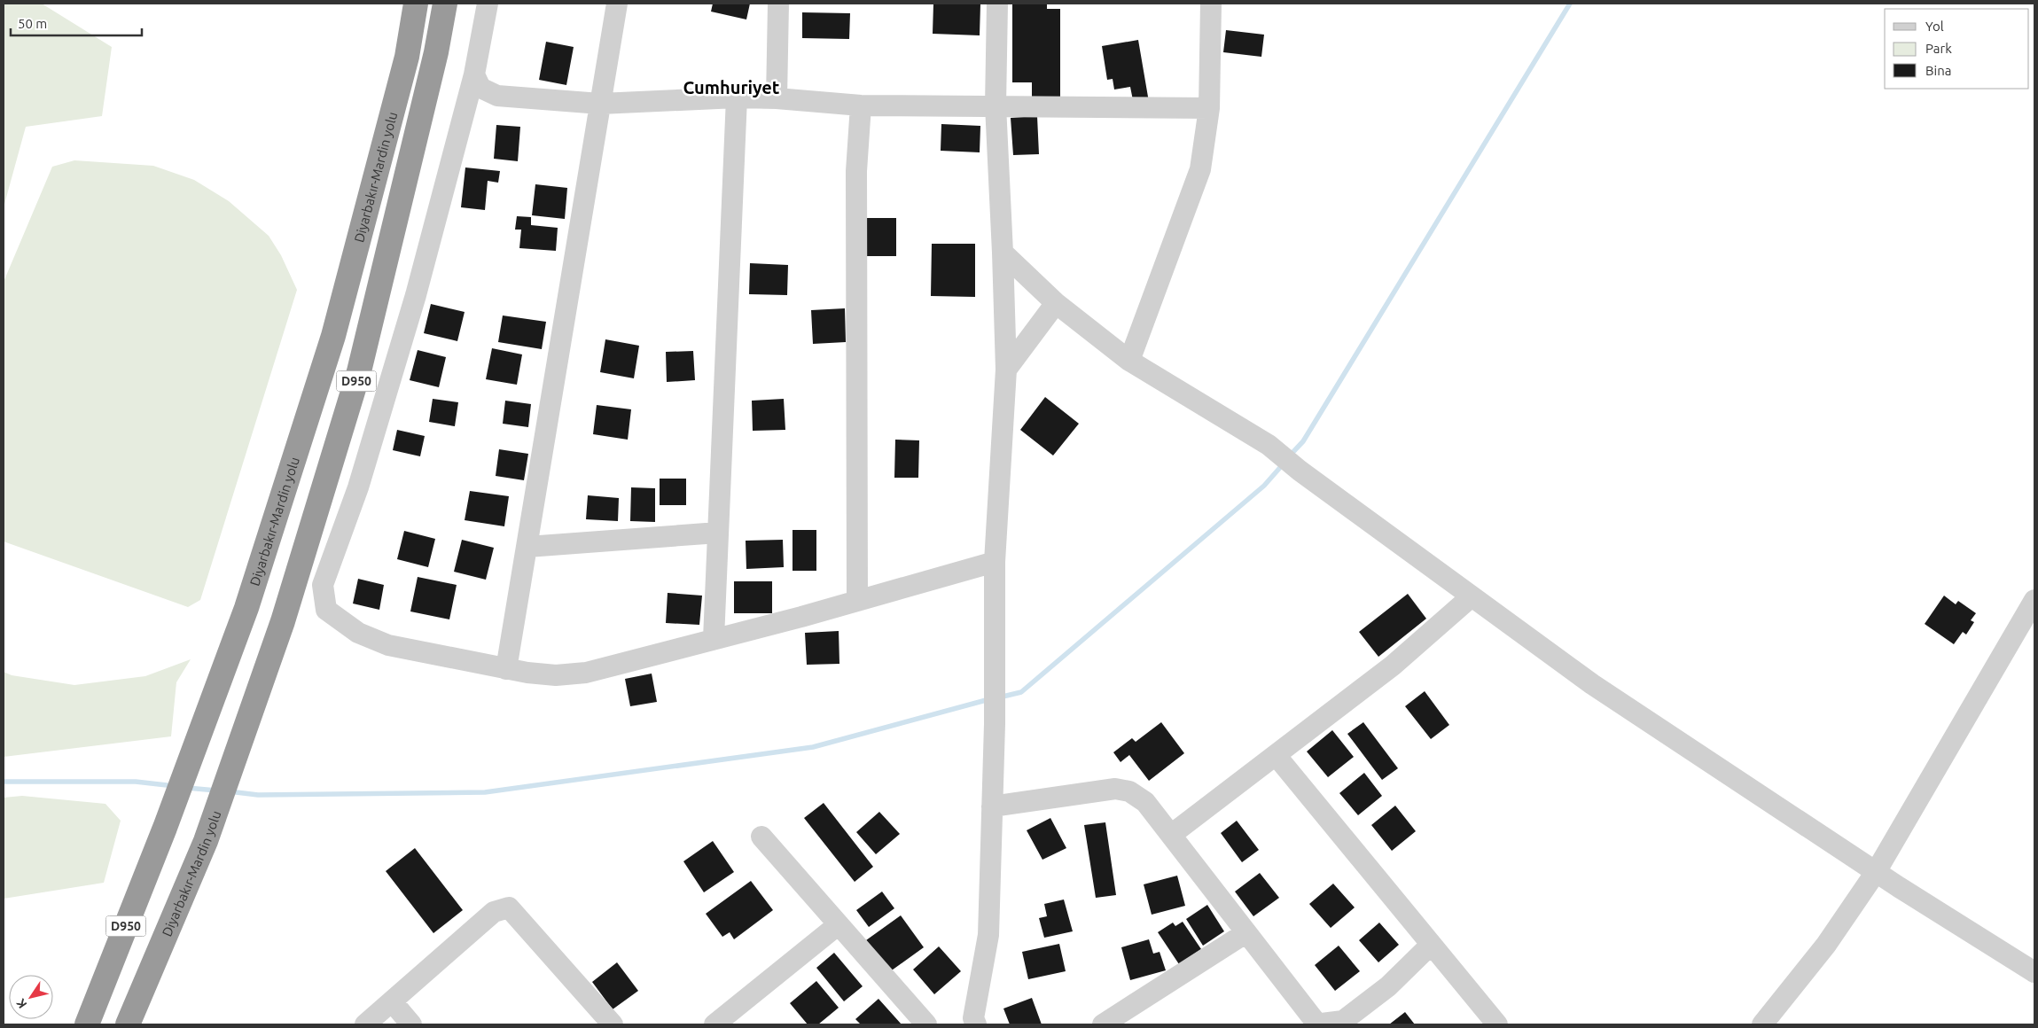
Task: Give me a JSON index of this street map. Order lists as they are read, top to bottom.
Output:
{
  "streets": {
    "highway": ["Diyarbakır-Mardin yolu", "D950"]
  },
  "districts": ["Cumhuriyet"],
  "legend": ["Yol", "Park", "Bina"],
  "scale_bar": "50 m",
  "north": "bottom left"
}
